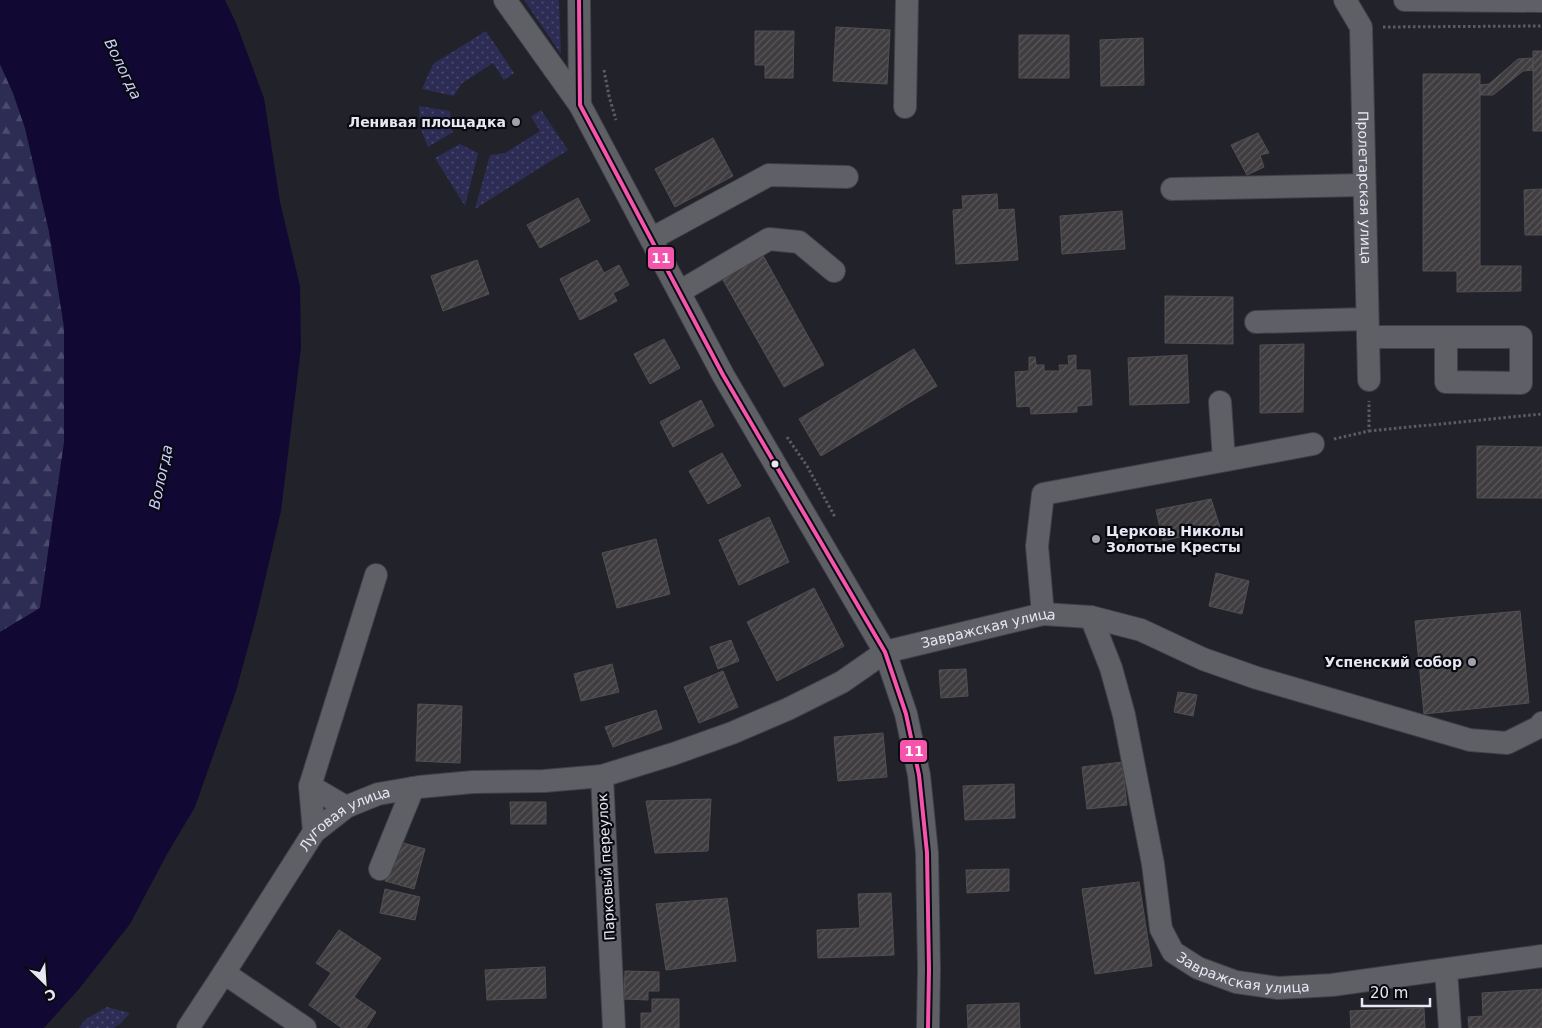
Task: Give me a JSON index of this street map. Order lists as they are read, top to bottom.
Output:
{
  "streets": {
    "street": [
      "Пролетарская улица",
      "Завражская улица",
      "Луговая улица",
      "Парковый переулок"
    ]
  },
  "crossings": [
    ["Завражская улица", "Парковый переулок"],
    ["Луговая улица", "Парковый переулок"]
  ],
  "water": ["Вологда"],
  "places": ["Ленивая площадка", "Церковь Николы Золотые Кресты", "Успенский собор"],
  "lines": ["transit line 11"],
  "scale_bar": "20 m",
  "north": "bottom right"
}
